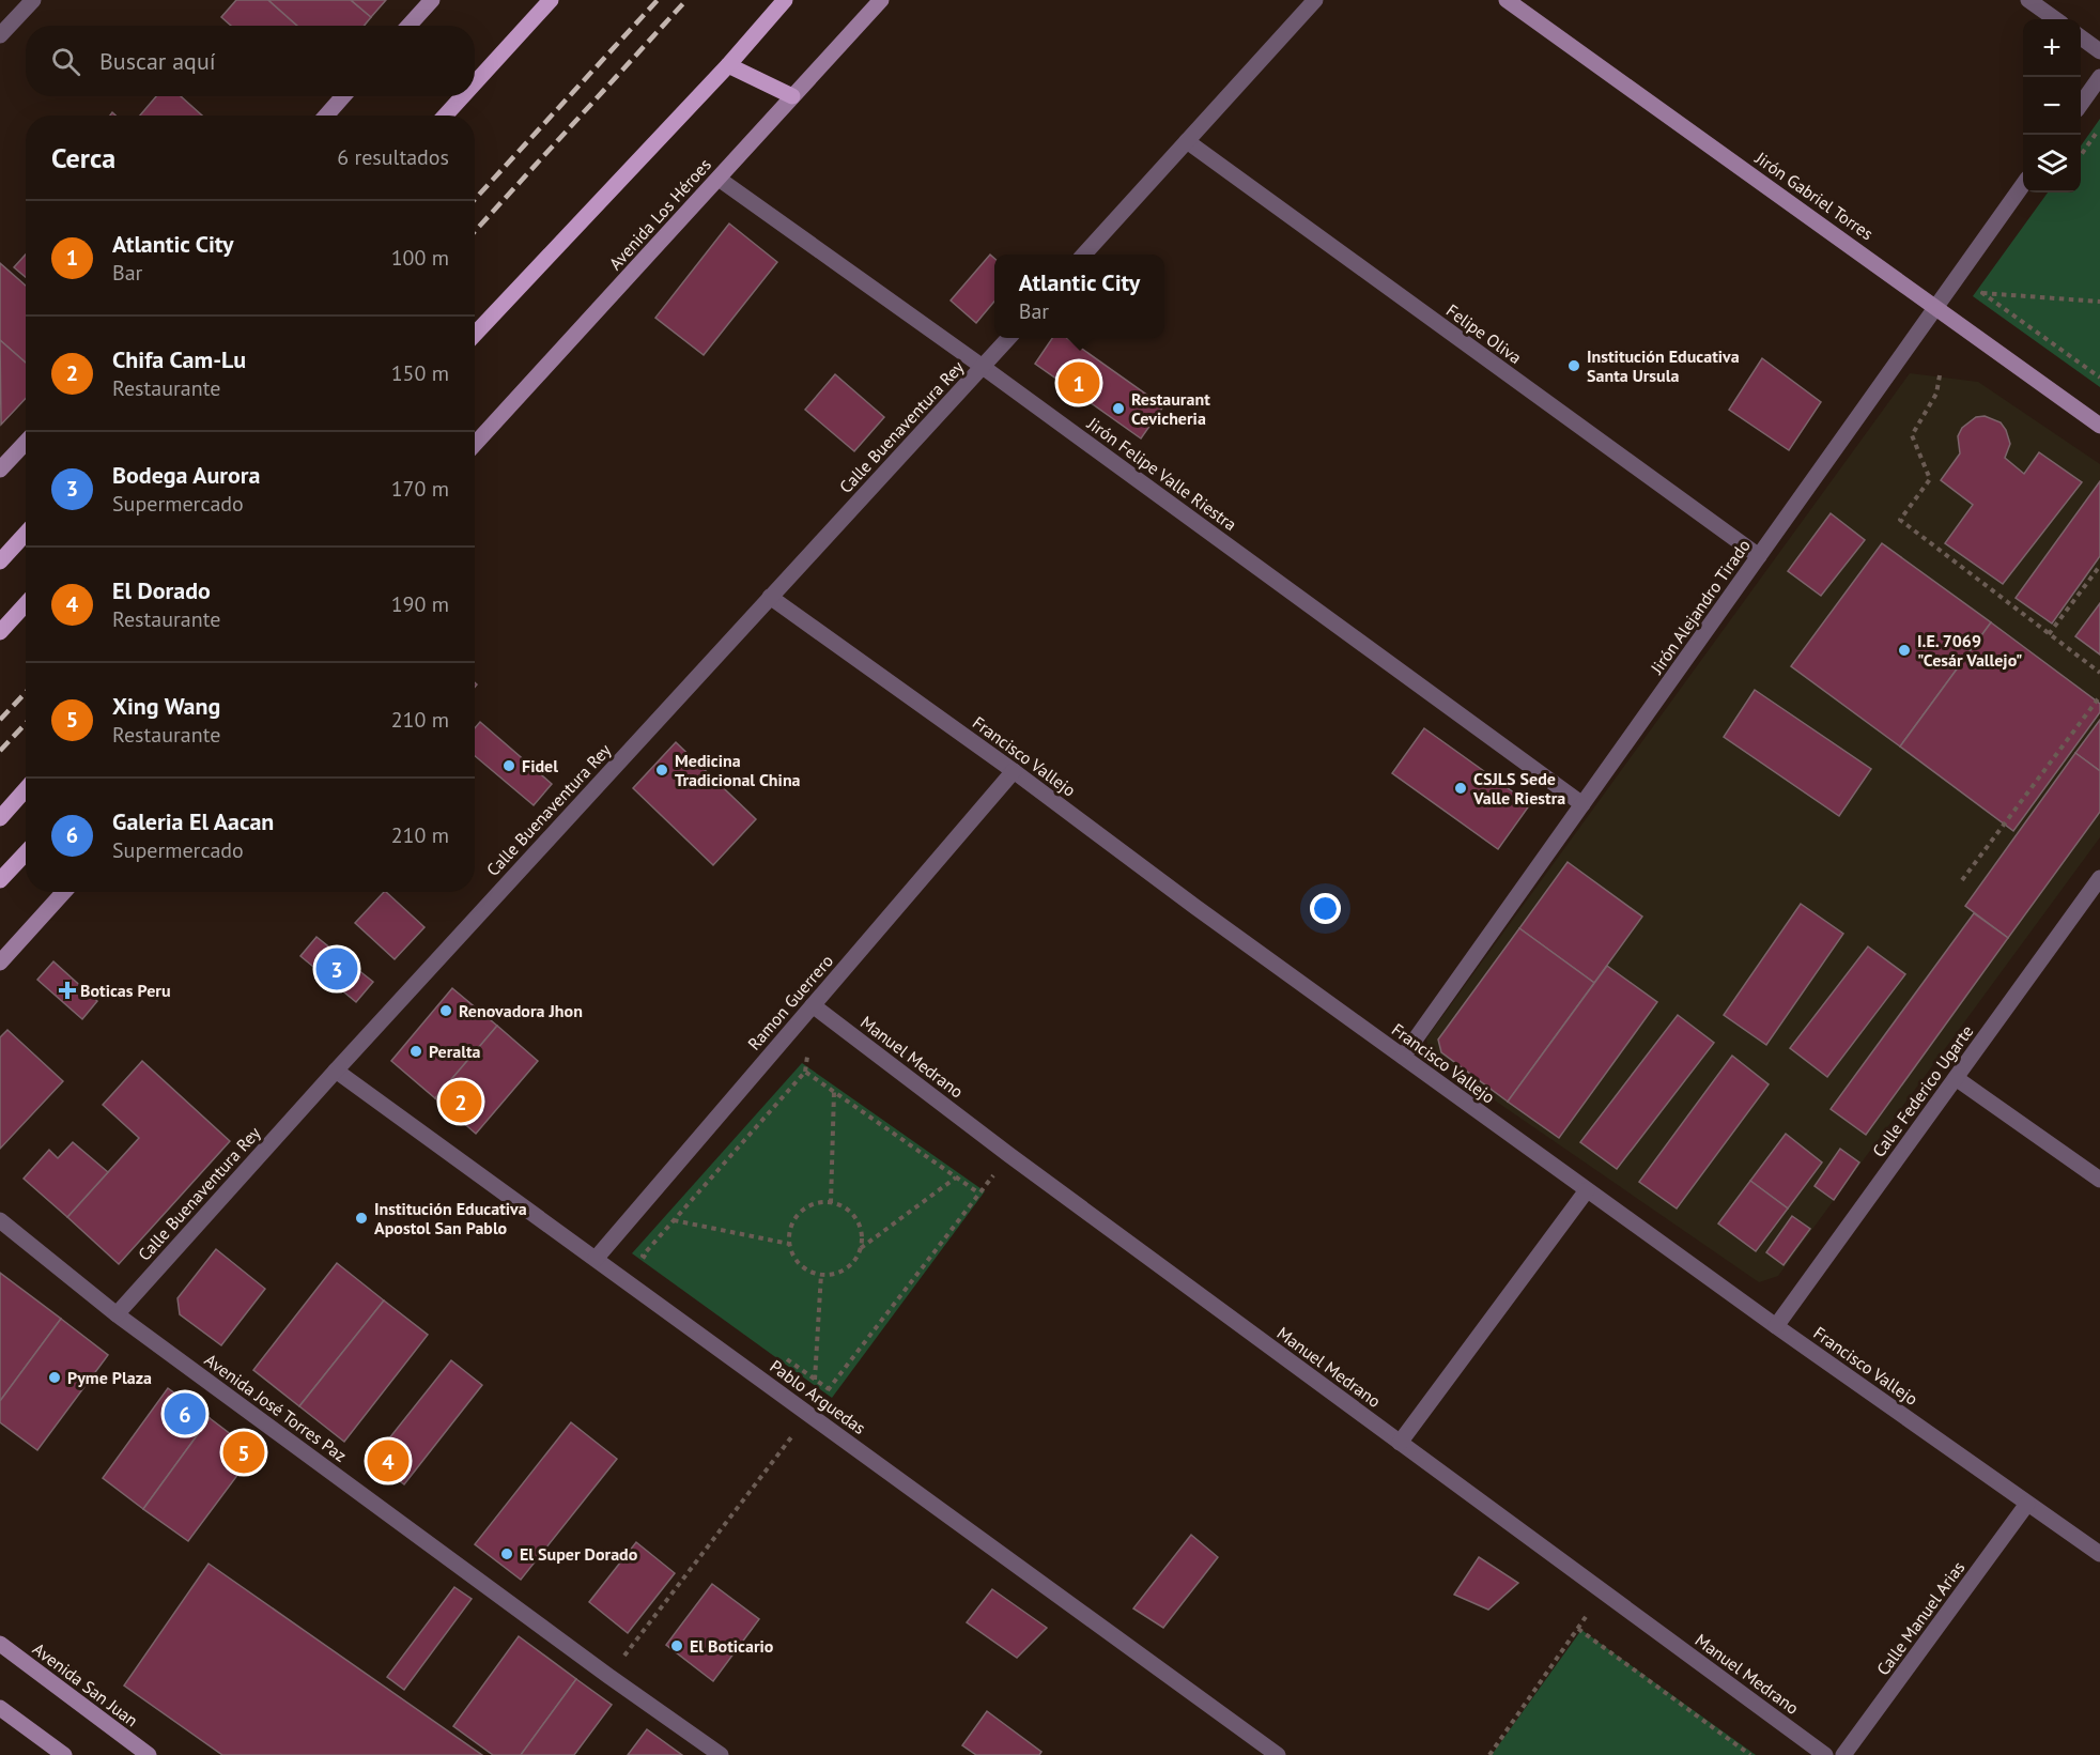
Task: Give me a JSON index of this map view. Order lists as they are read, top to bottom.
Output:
{
  "streets": {
    "street": [
      "Jirón Gabriel Torres",
      "Avenida Los Héroes",
      "Felipe Oliva",
      "Calle Buenaventura Rey",
      "Jirón Felipe Valle Riestra",
      "Jirón Alejandro Tirado",
      "Francisco Vallejo",
      "Ramon Guerrero",
      "Manuel Medrano",
      "Calle Federico Ugarte",
      "Pablo Arguedas",
      "Avenida José Torres Paz",
      "Calle Manuel Arias",
      "Avenida San Juan"
    ]
  },
  "crossings": [
    ["Jirón Gabriel Torres", "Jirón Alejandro Tirado"],
    ["Avenida Los Héroes", "Jirón Felipe Valle Riestra"],
    ["Felipe Oliva", "Jirón Alejandro Tirado"],
    ["Calle Buenaventura Rey", "Jirón Felipe Valle Riestra"],
    ["Calle Buenaventura Rey", "Francisco Vallejo"],
    ["Calle Buenaventura Rey", "Pablo Arguedas"],
    ["Calle Buenaventura Rey", "Avenida José Torres Paz"],
    ["Jirón Felipe Valle Riestra", "Jirón Alejandro Tirado"],
    ["Jirón Alejandro Tirado", "Francisco Vallejo"],
    ["Francisco Vallejo", "Ramon Guerrero"],
    ["Francisco Vallejo", "Calle Federico Ugarte"],
    ["Francisco Vallejo", "Calle Manuel Arias"],
    ["Ramon Guerrero", "Manuel Medrano"],
    ["Ramon Guerrero", "Pablo Arguedas"]
  ],
  "places": {
    "other": [
      "Institución Educativa Santa Ursula",
      "Restaurant Cevicheria",
      "I.E. 7069 \"Cesár Vallejo\"",
      "Fidel",
      "Medicina Tradicional China",
      "CSJLS Sede Valle Riestra",
      "Renovadora Jhon",
      "Peralta",
      "Institución Educativa Apostol San Pablo",
      "Pyme Plaza",
      "El Super Dorado",
      "El Boticario"
    ],
    "health": ["Boticas Peru"]
  },
  "page": {
    "map_buttons": ["+", "−"],
    "search": "Buscar aquí",
    "heading": ["Cerca", "6 resultados"],
    "list": [
      {
        "mark": "1",
        "name": "Atlantic City",
        "note": "Bar",
        "value": "100 m"
      },
      {
        "mark": "2",
        "name": "Chifa Cam-Lu",
        "note": "Restaurante",
        "value": "150 m"
      },
      {
        "mark": "3",
        "name": "Bodega Aurora",
        "note": "Supermercado",
        "value": "170 m"
      },
      {
        "mark": "4",
        "name": "El Dorado",
        "note": "Restaurante",
        "value": "190 m"
      },
      {
        "mark": "5",
        "name": "Xing Wang",
        "note": "Restaurante",
        "value": "210 m"
      },
      {
        "mark": "6",
        "name": "Galeria El Aacan",
        "note": "Supermercado",
        "value": "210 m"
      }
    ],
    "popup": ["Atlantic City", "Bar"],
    "pins": [
      "1",
      "3",
      "2",
      "6",
      "5",
      "4"
    ]
  }
}
